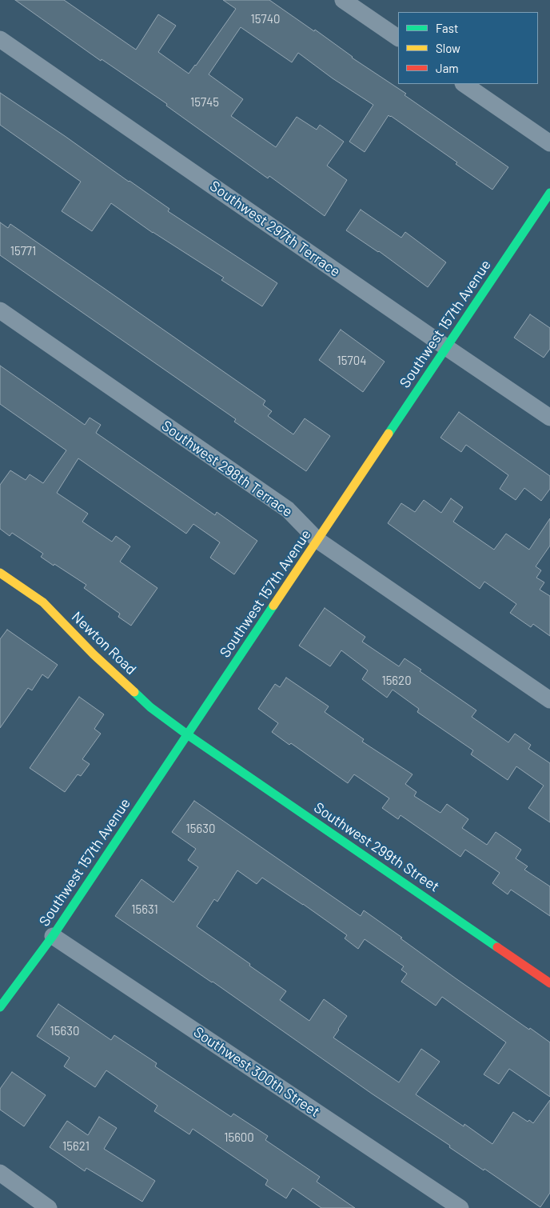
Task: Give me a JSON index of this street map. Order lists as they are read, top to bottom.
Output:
{
  "streets": {
    "street": [
      "Southwest 297th Terrace",
      "Southwest 157th Avenue",
      "Southwest 298th Terrace",
      "Newton Road",
      "Southwest 299th Street",
      "Southwest 300th Street"
    ]
  },
  "crossings": [
    ["Southwest 297th Terrace", "Southwest 157th Avenue"],
    ["Southwest 157th Avenue", "Southwest 298th Terrace"],
    ["Southwest 157th Avenue", "Newton Road"],
    ["Southwest 157th Avenue", "Southwest 299th Street"],
    ["Southwest 157th Avenue", "Southwest 300th Street"],
    ["Newton Road", "Southwest 299th Street"]
  ],
  "house_numbers": [
    "15740",
    "15745",
    "15771",
    "15704",
    "15620",
    "15630",
    "15631",
    "15630",
    "15600",
    "15621"
  ],
  "legend": ["Fast", "Slow", "Jam"]
}
